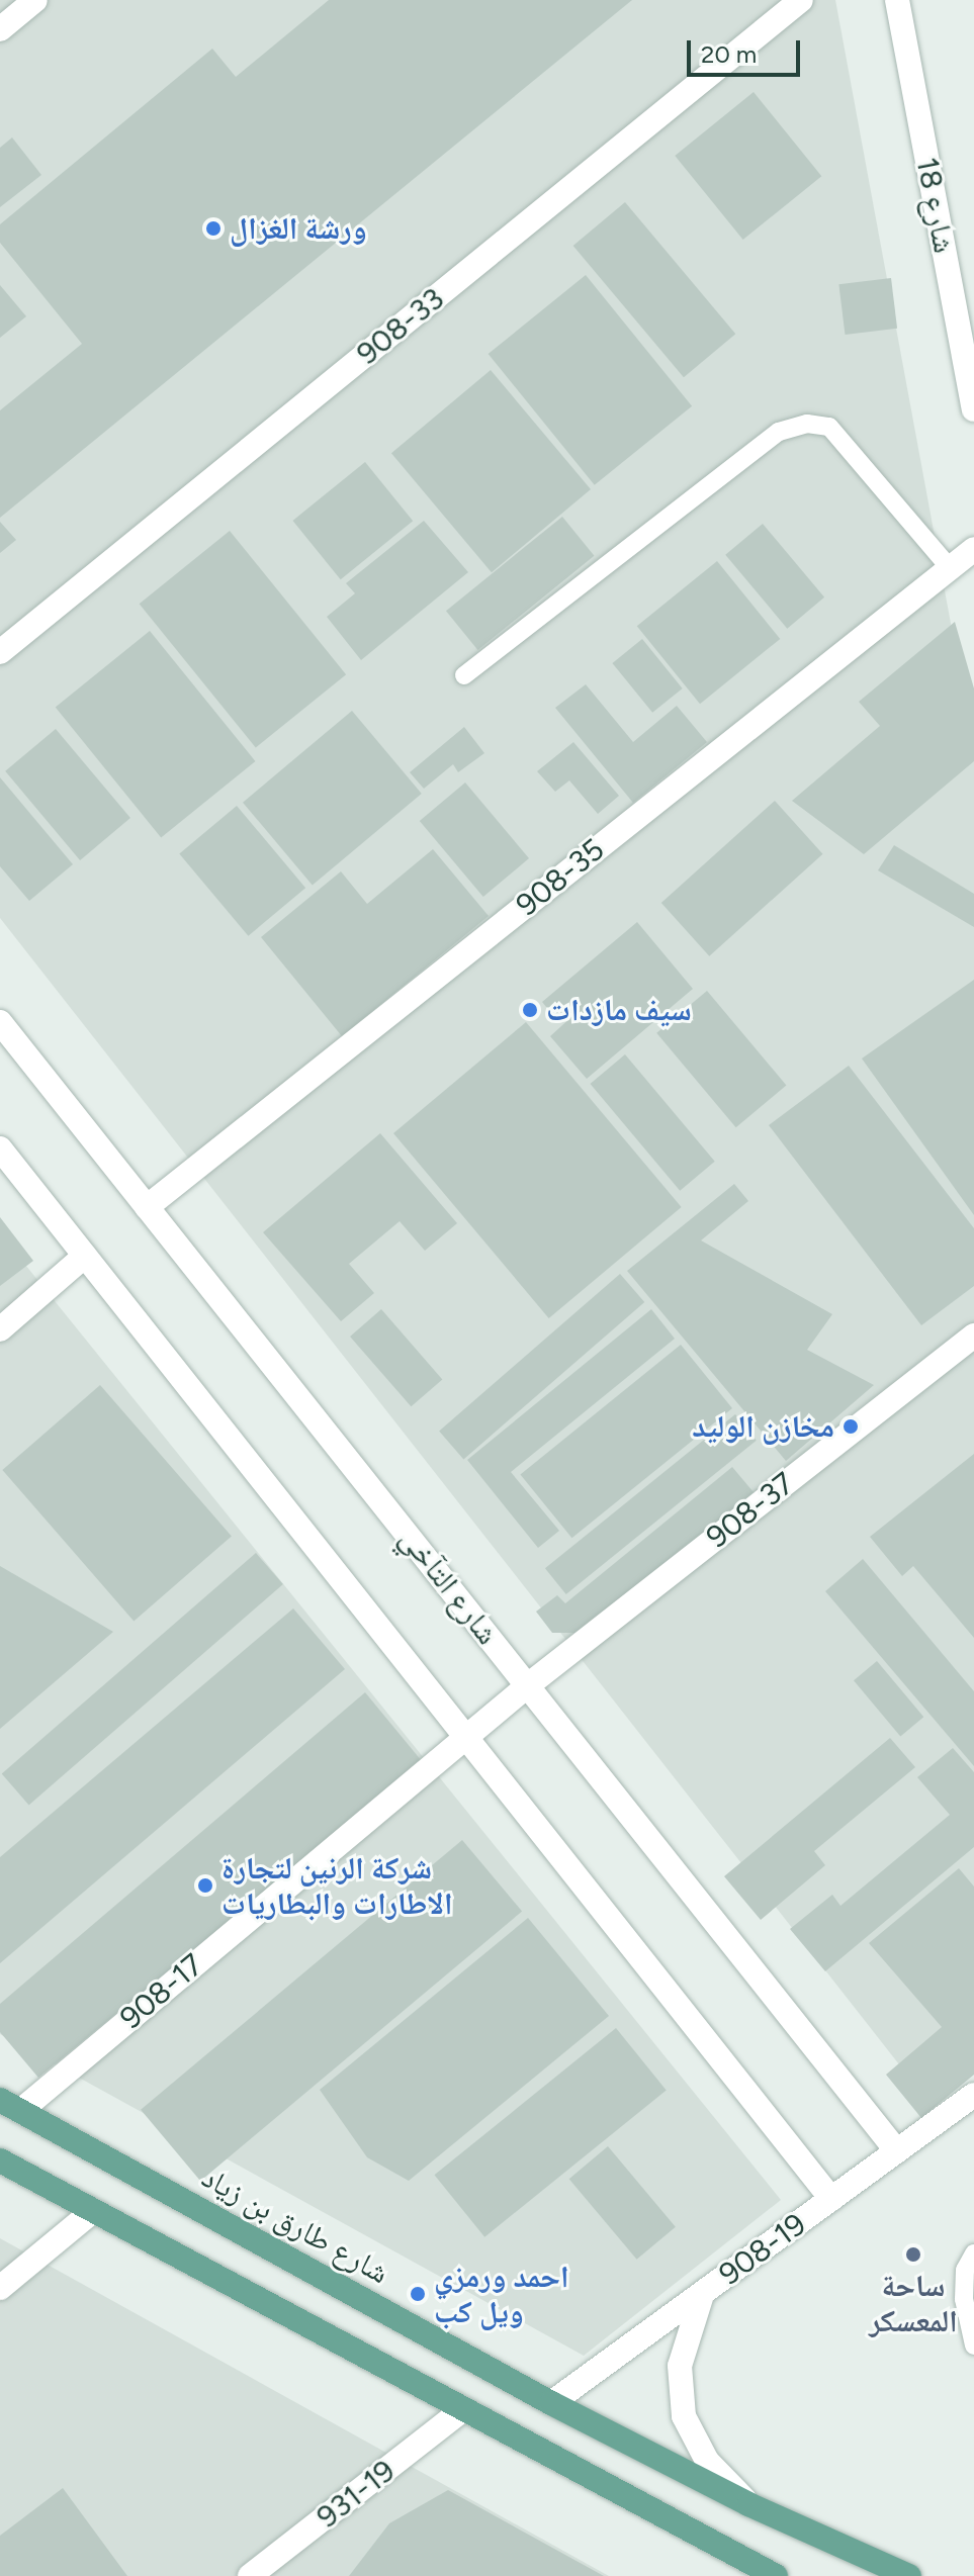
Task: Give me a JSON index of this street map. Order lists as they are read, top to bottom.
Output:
{
  "streets": {
    "main road": ["شارع طارق بن زياد"],
    "street": [
      "شارع 18",
      "908-33",
      "908-35",
      "908-37",
      "شارع التآخي",
      "908-17",
      "908-19",
      "931-19"
    ]
  },
  "crossings": [
    ["908-35", "شارع التآخي"],
    ["908-37", "شارع التآخي"],
    ["908-37", "908-17"],
    ["شارع التآخي", "908-17"],
    ["شارع التآخي", "908-19"],
    ["908-17", "شارع طارق بن زياد"],
    ["شارع طارق بن زياد", "908-19"]
  ],
  "places": [
    "ورشة الغزال",
    "سيف مازدات",
    "مخازن الوليد",
    "شركة الرنين لتجارة الاطارات والبطاريات",
    "ساحة المعسكر",
    "احمد ورمزي ويل كب"
  ],
  "scale_bar": "20 m"
}
